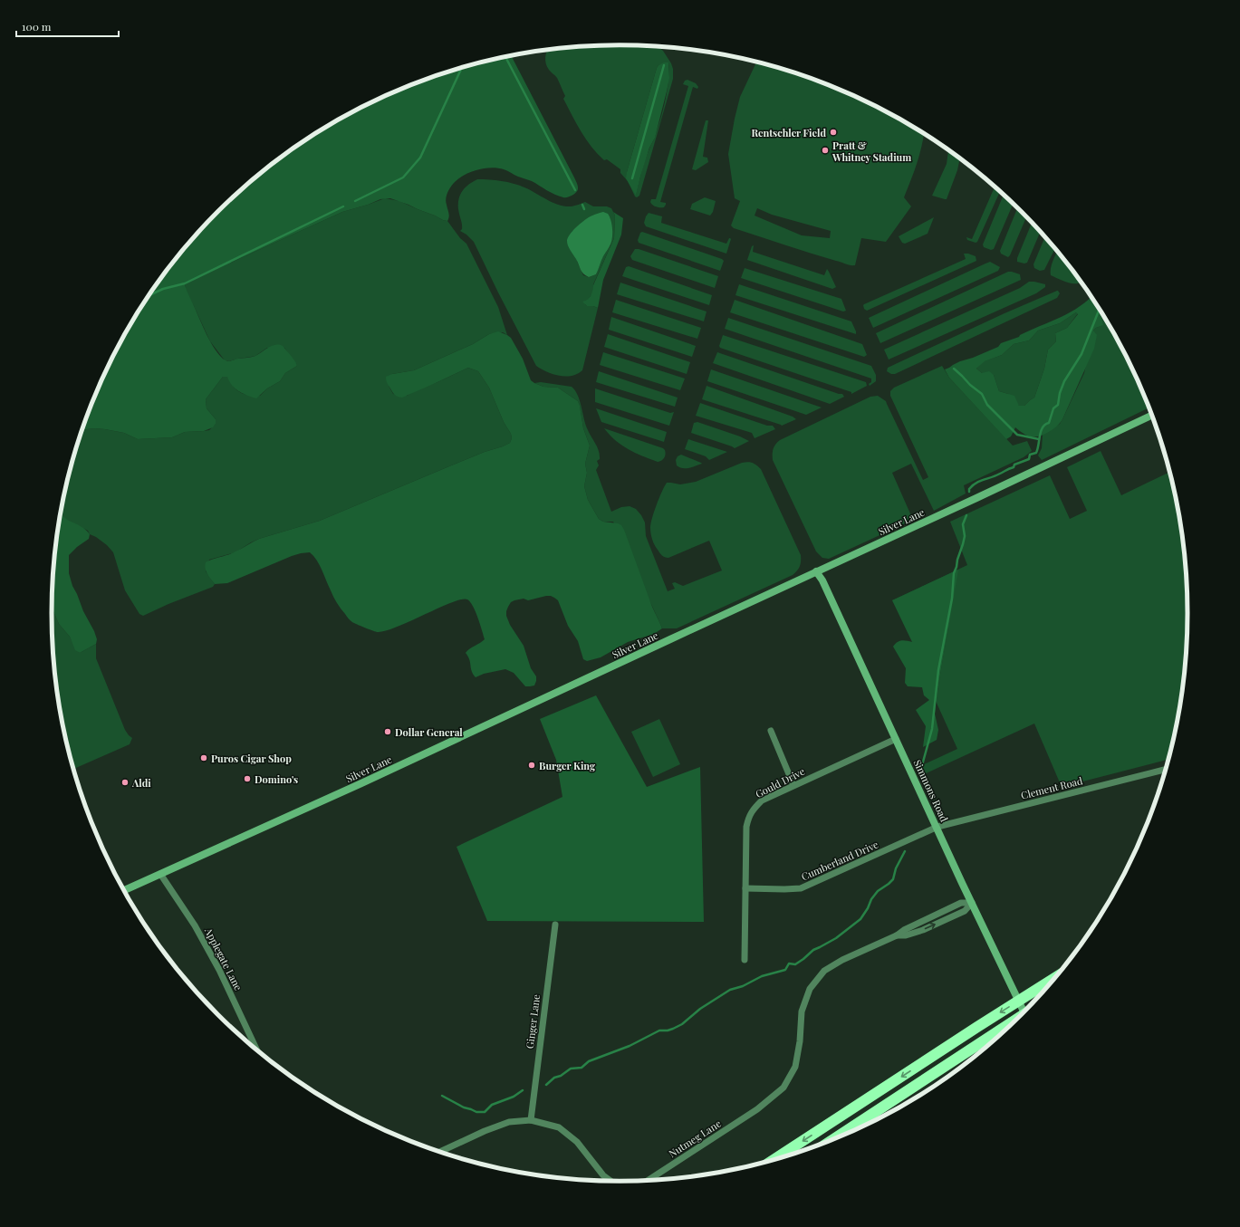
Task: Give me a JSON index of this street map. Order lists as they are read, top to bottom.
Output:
{
  "streets": {
    "main road": ["Silver Lane", "Simmons Road"],
    "street": [
      "Gould Drive",
      "Clement Road",
      "Cumberland Drive",
      "Applegate Lane",
      "Ginger Lane",
      "Nutmeg Lane"
    ]
  },
  "crossings": [
    ["Silver Lane", "Simmons Road"],
    ["Silver Lane", "Applegate Lane"],
    ["Gould Drive", "Simmons Road"],
    ["Gould Drive", "Cumberland Drive"],
    ["Clement Road", "Simmons Road"],
    ["Clement Road", "Cumberland Drive"],
    ["Simmons Road", "Cumberland Drive"],
    ["Simmons Road", "Nutmeg Lane"],
    ["Ginger Lane", "Nutmeg Lane"]
  ],
  "places": [
    "Rentschler Field",
    "Pratt & Whitney Stadium",
    "Dollar General",
    "Puros Cigar Shop",
    "Burger King",
    "Domino's",
    "Aldi"
  ],
  "scale_bar": "100 m"
}
